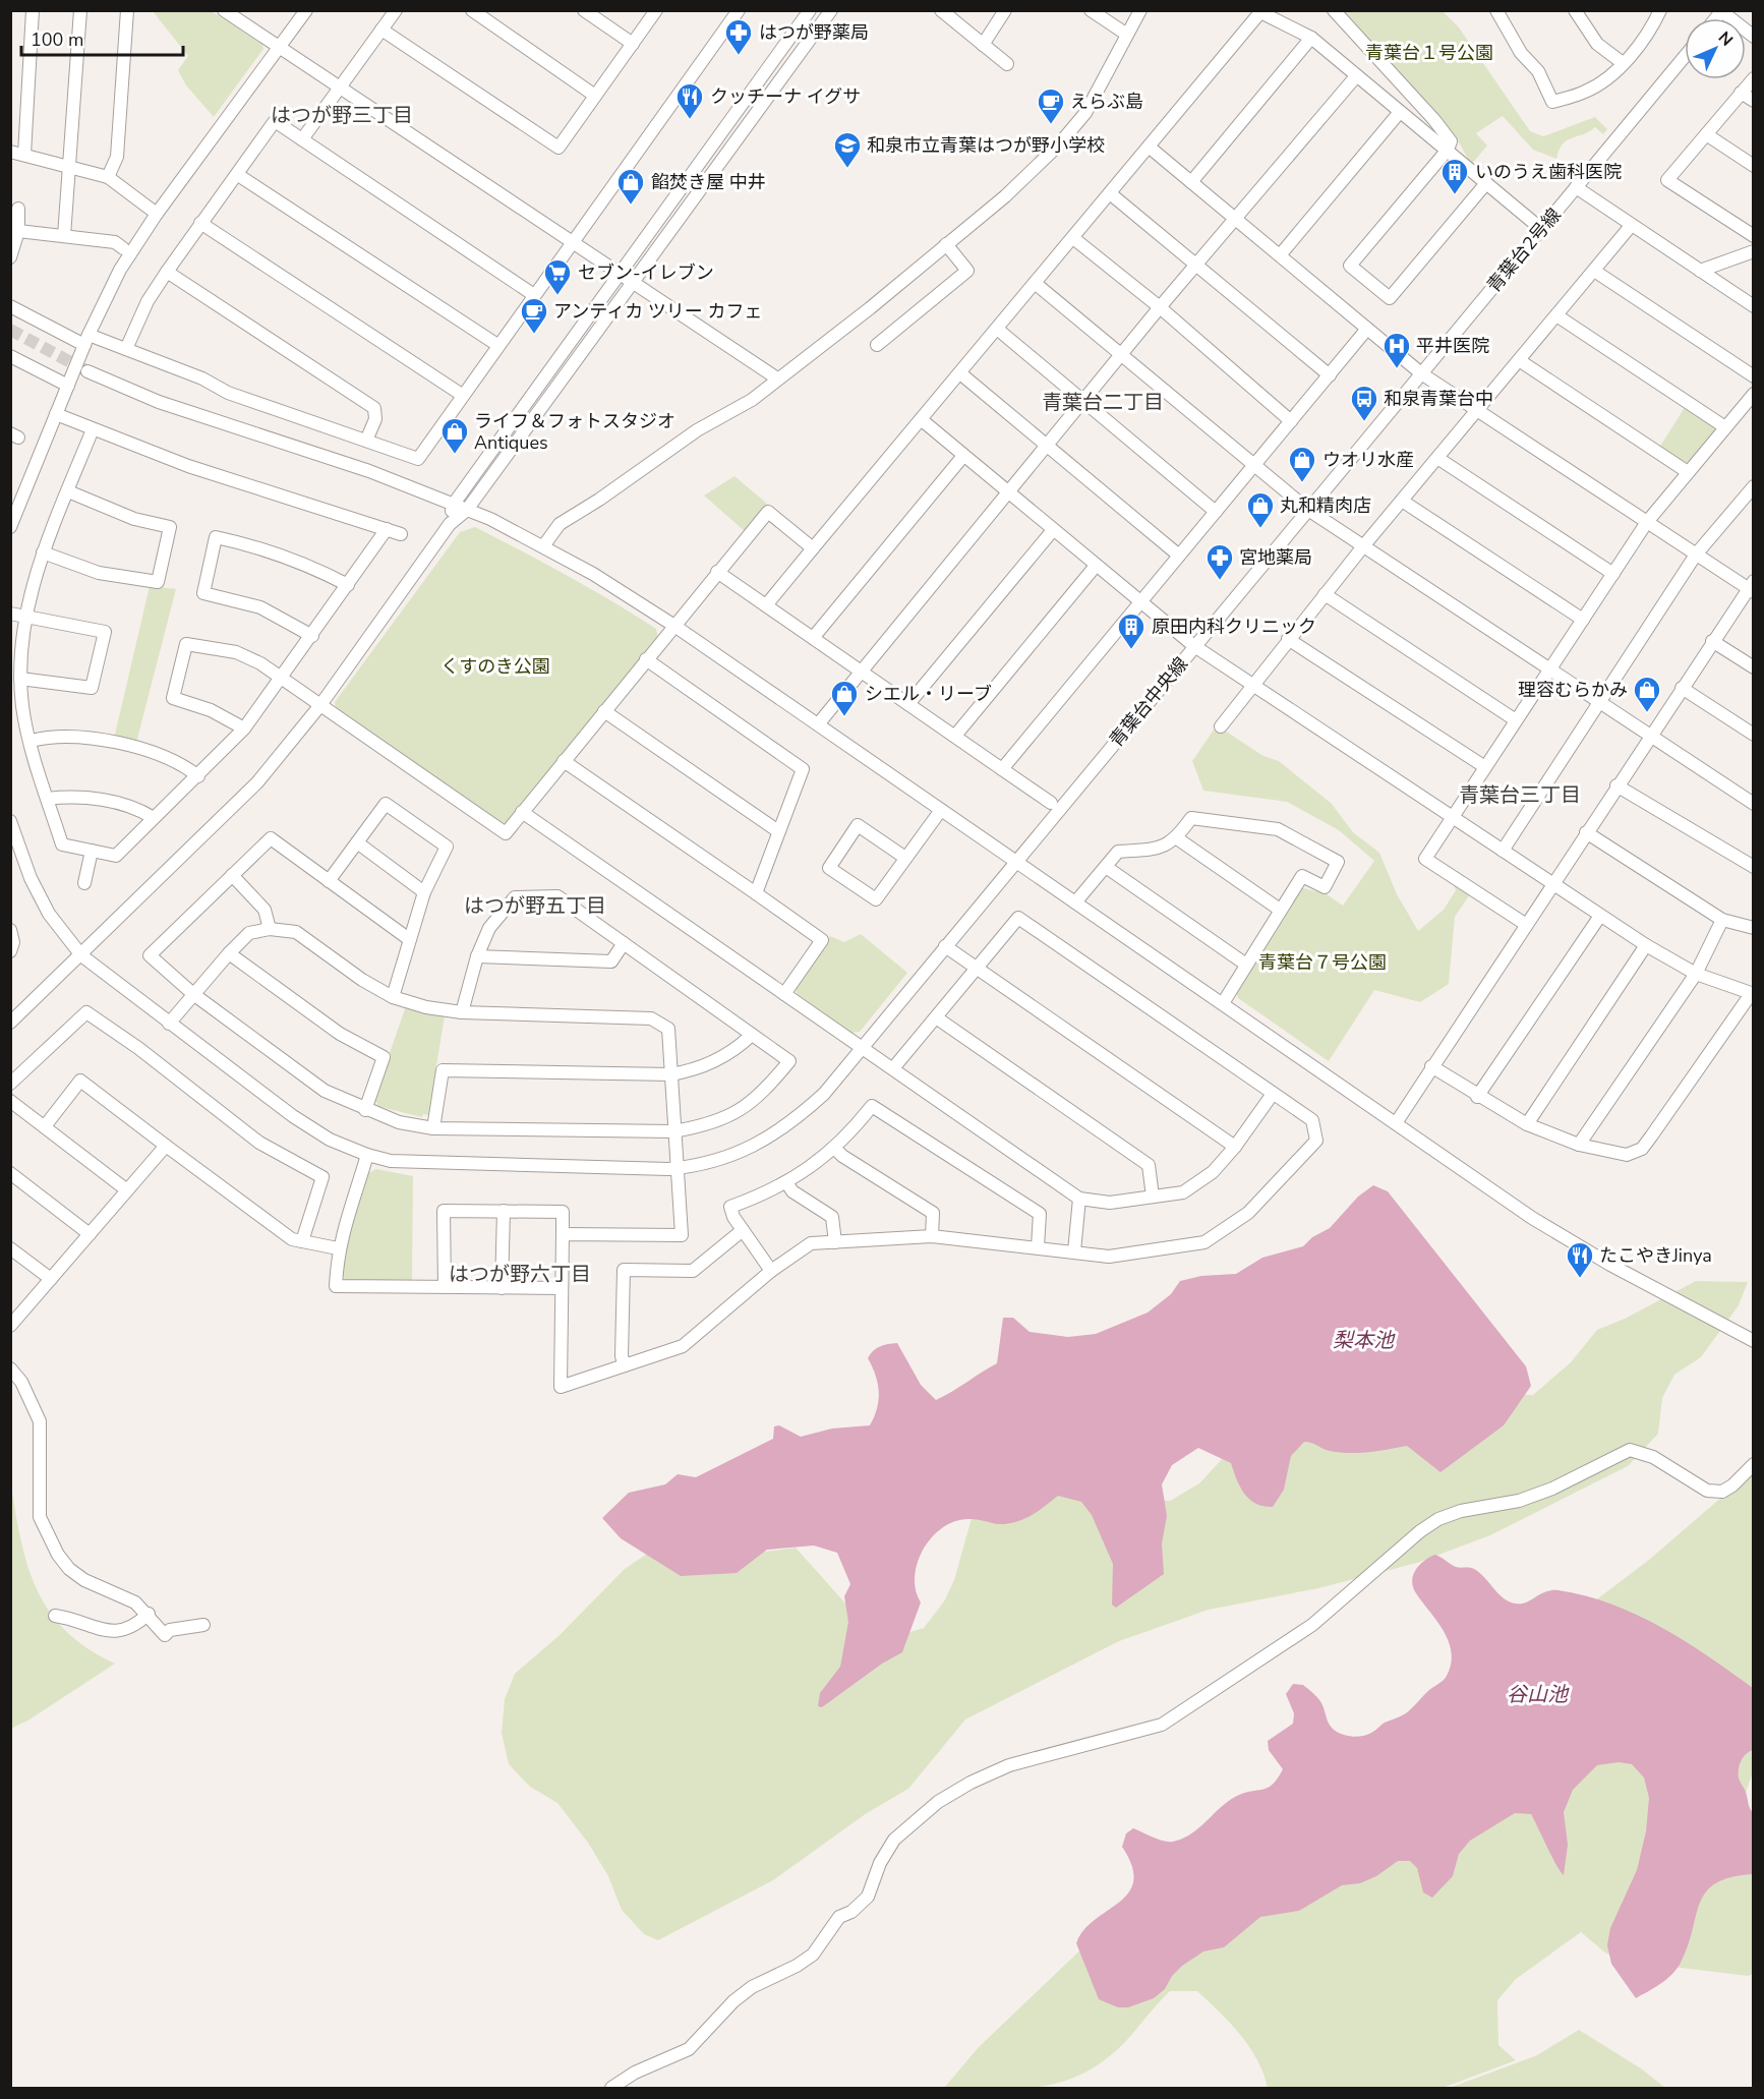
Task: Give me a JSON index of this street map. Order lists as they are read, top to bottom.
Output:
{
  "streets": {
    "street": ["青葉台2号線", "青葉台中央線"]
  },
  "crossings": [
    ["青葉台2号線", "青葉台中央線"]
  ],
  "districts": [
    "はつが野三丁目",
    "青葉台二丁目",
    "青葉台三丁目",
    "はつが野五丁目",
    "はつが野六丁目"
  ],
  "water": ["梨本池", "谷山池"],
  "parks": ["青葉台１号公園", "くすのき公園", "青葉台７号公園"],
  "places": {
    "pharmacy": ["はつが野薬局", "宮地薬局"],
    "restaurant": ["クッチーナ イグサ", "たこやきJinya"],
    "cafe": ["えらぶ島", "アンティカ ツリー カフェ"],
    "school or university": ["和泉市立青葉はつが野小学校"],
    "building": ["いのうえ歯科医院", "原田内科クリニック"],
    "shop": [
      "餡焚き屋 中井",
      "ライフ＆フォトスタジオ Antiques",
      "ウオリ水産",
      "丸和精肉店",
      "理容むらかみ",
      "シエル・リーブ"
    ],
    "supermarket": ["セブン-イレブン"],
    "hospital": ["平井医院"],
    "bus stop": ["和泉青葉台中"]
  },
  "scale_bar": "100 m",
  "north": "top right"
}
